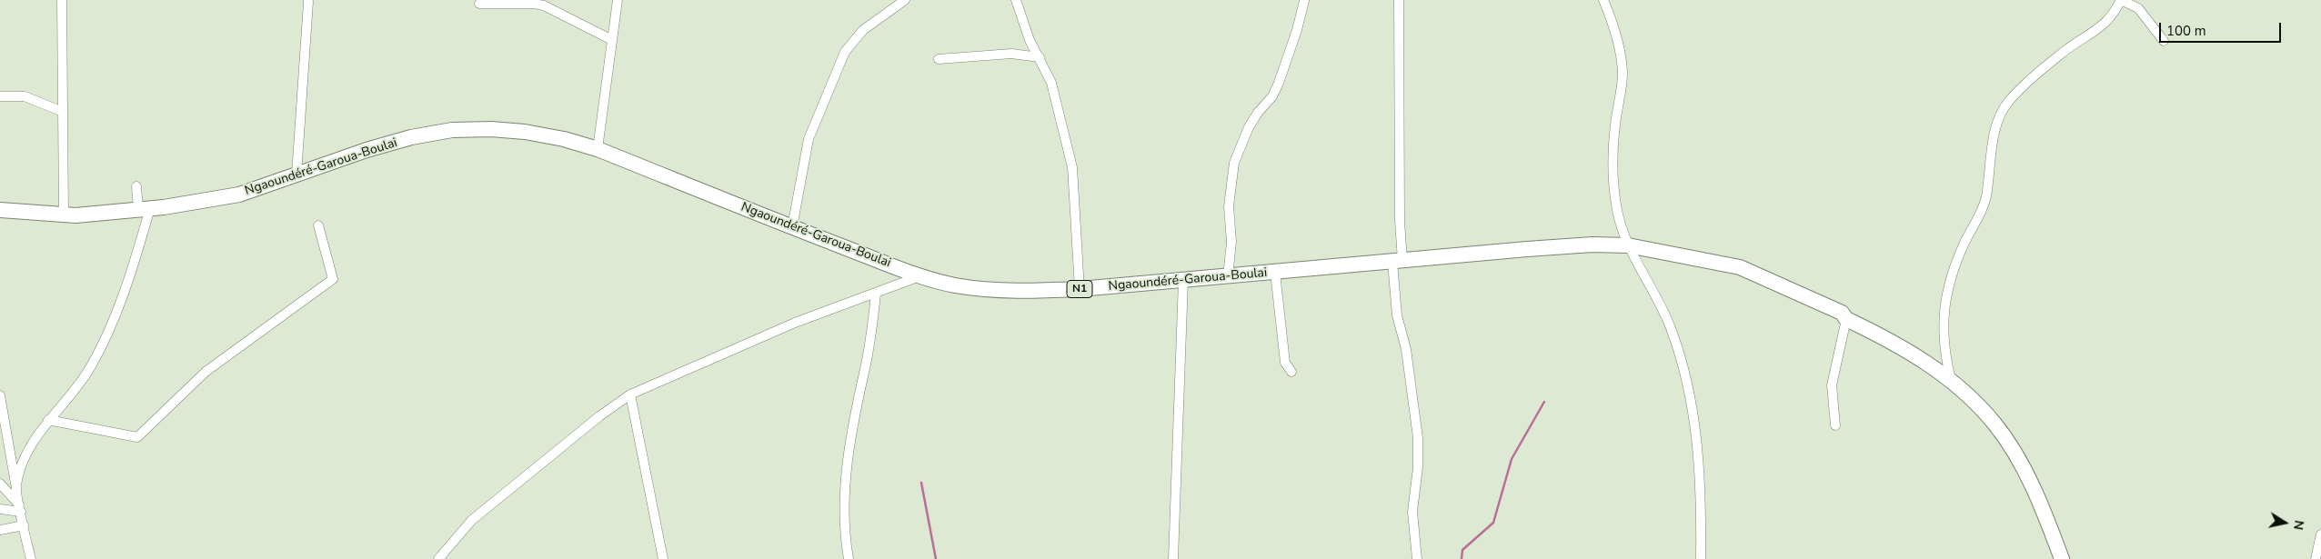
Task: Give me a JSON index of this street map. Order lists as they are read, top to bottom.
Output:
{
  "streets": {
    "highway": ["Ngaoundéré-Garoua-Boulai", "N1"]
  },
  "scale_bar": "100 m",
  "north": "right"
}
